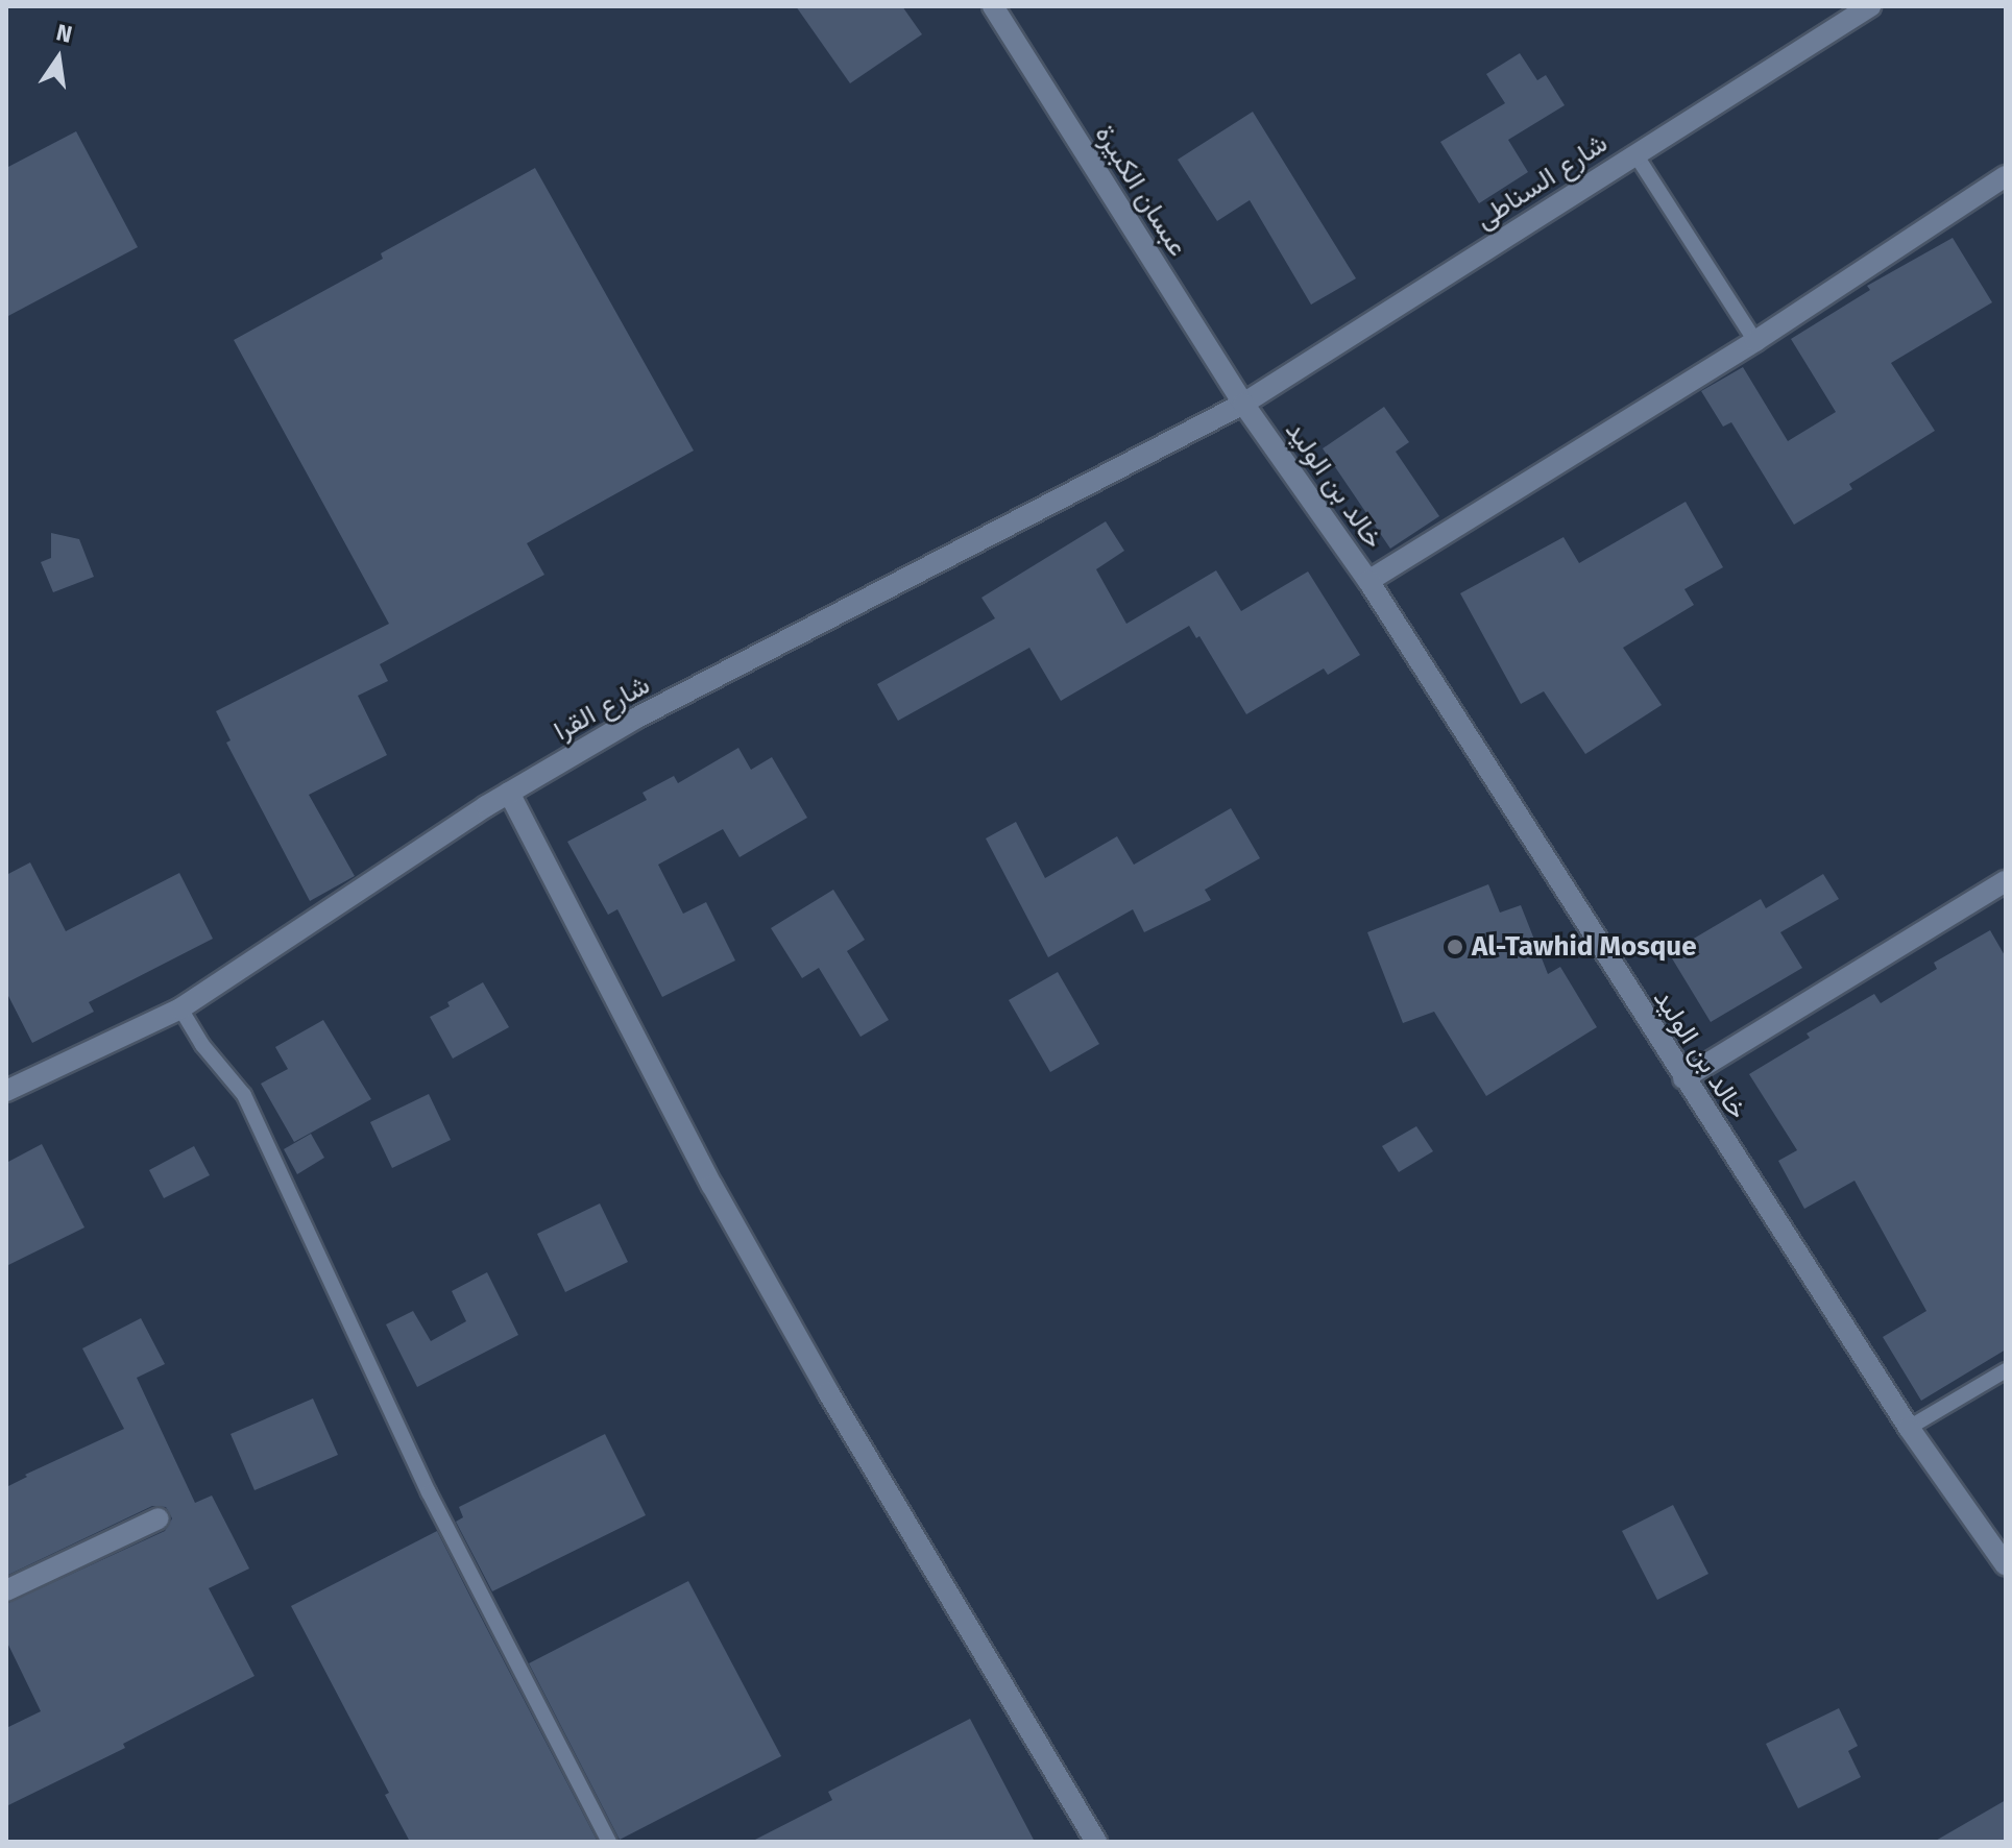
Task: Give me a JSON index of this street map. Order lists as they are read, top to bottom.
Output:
{
  "streets": {
    "street": [
      "شارع السناطى",
      "عبسان الكبيرة",
      "خالد بن الوليد",
      "شارع القرا"
    ]
  },
  "crossings": [
    ["شارع السناطى", "عبسان الكبيرة"],
    ["شارع السناطى", "خالد بن الوليد"],
    ["شارع السناطى", "شارع القرا"],
    ["عبسان الكبيرة", "خالد بن الوليد"],
    ["عبسان الكبيرة", "شارع القرا"],
    ["خالد بن الوليد", "شارع القرا"]
  ],
  "places": ["Al-Tawhid Mosque"],
  "north": "top"
}
